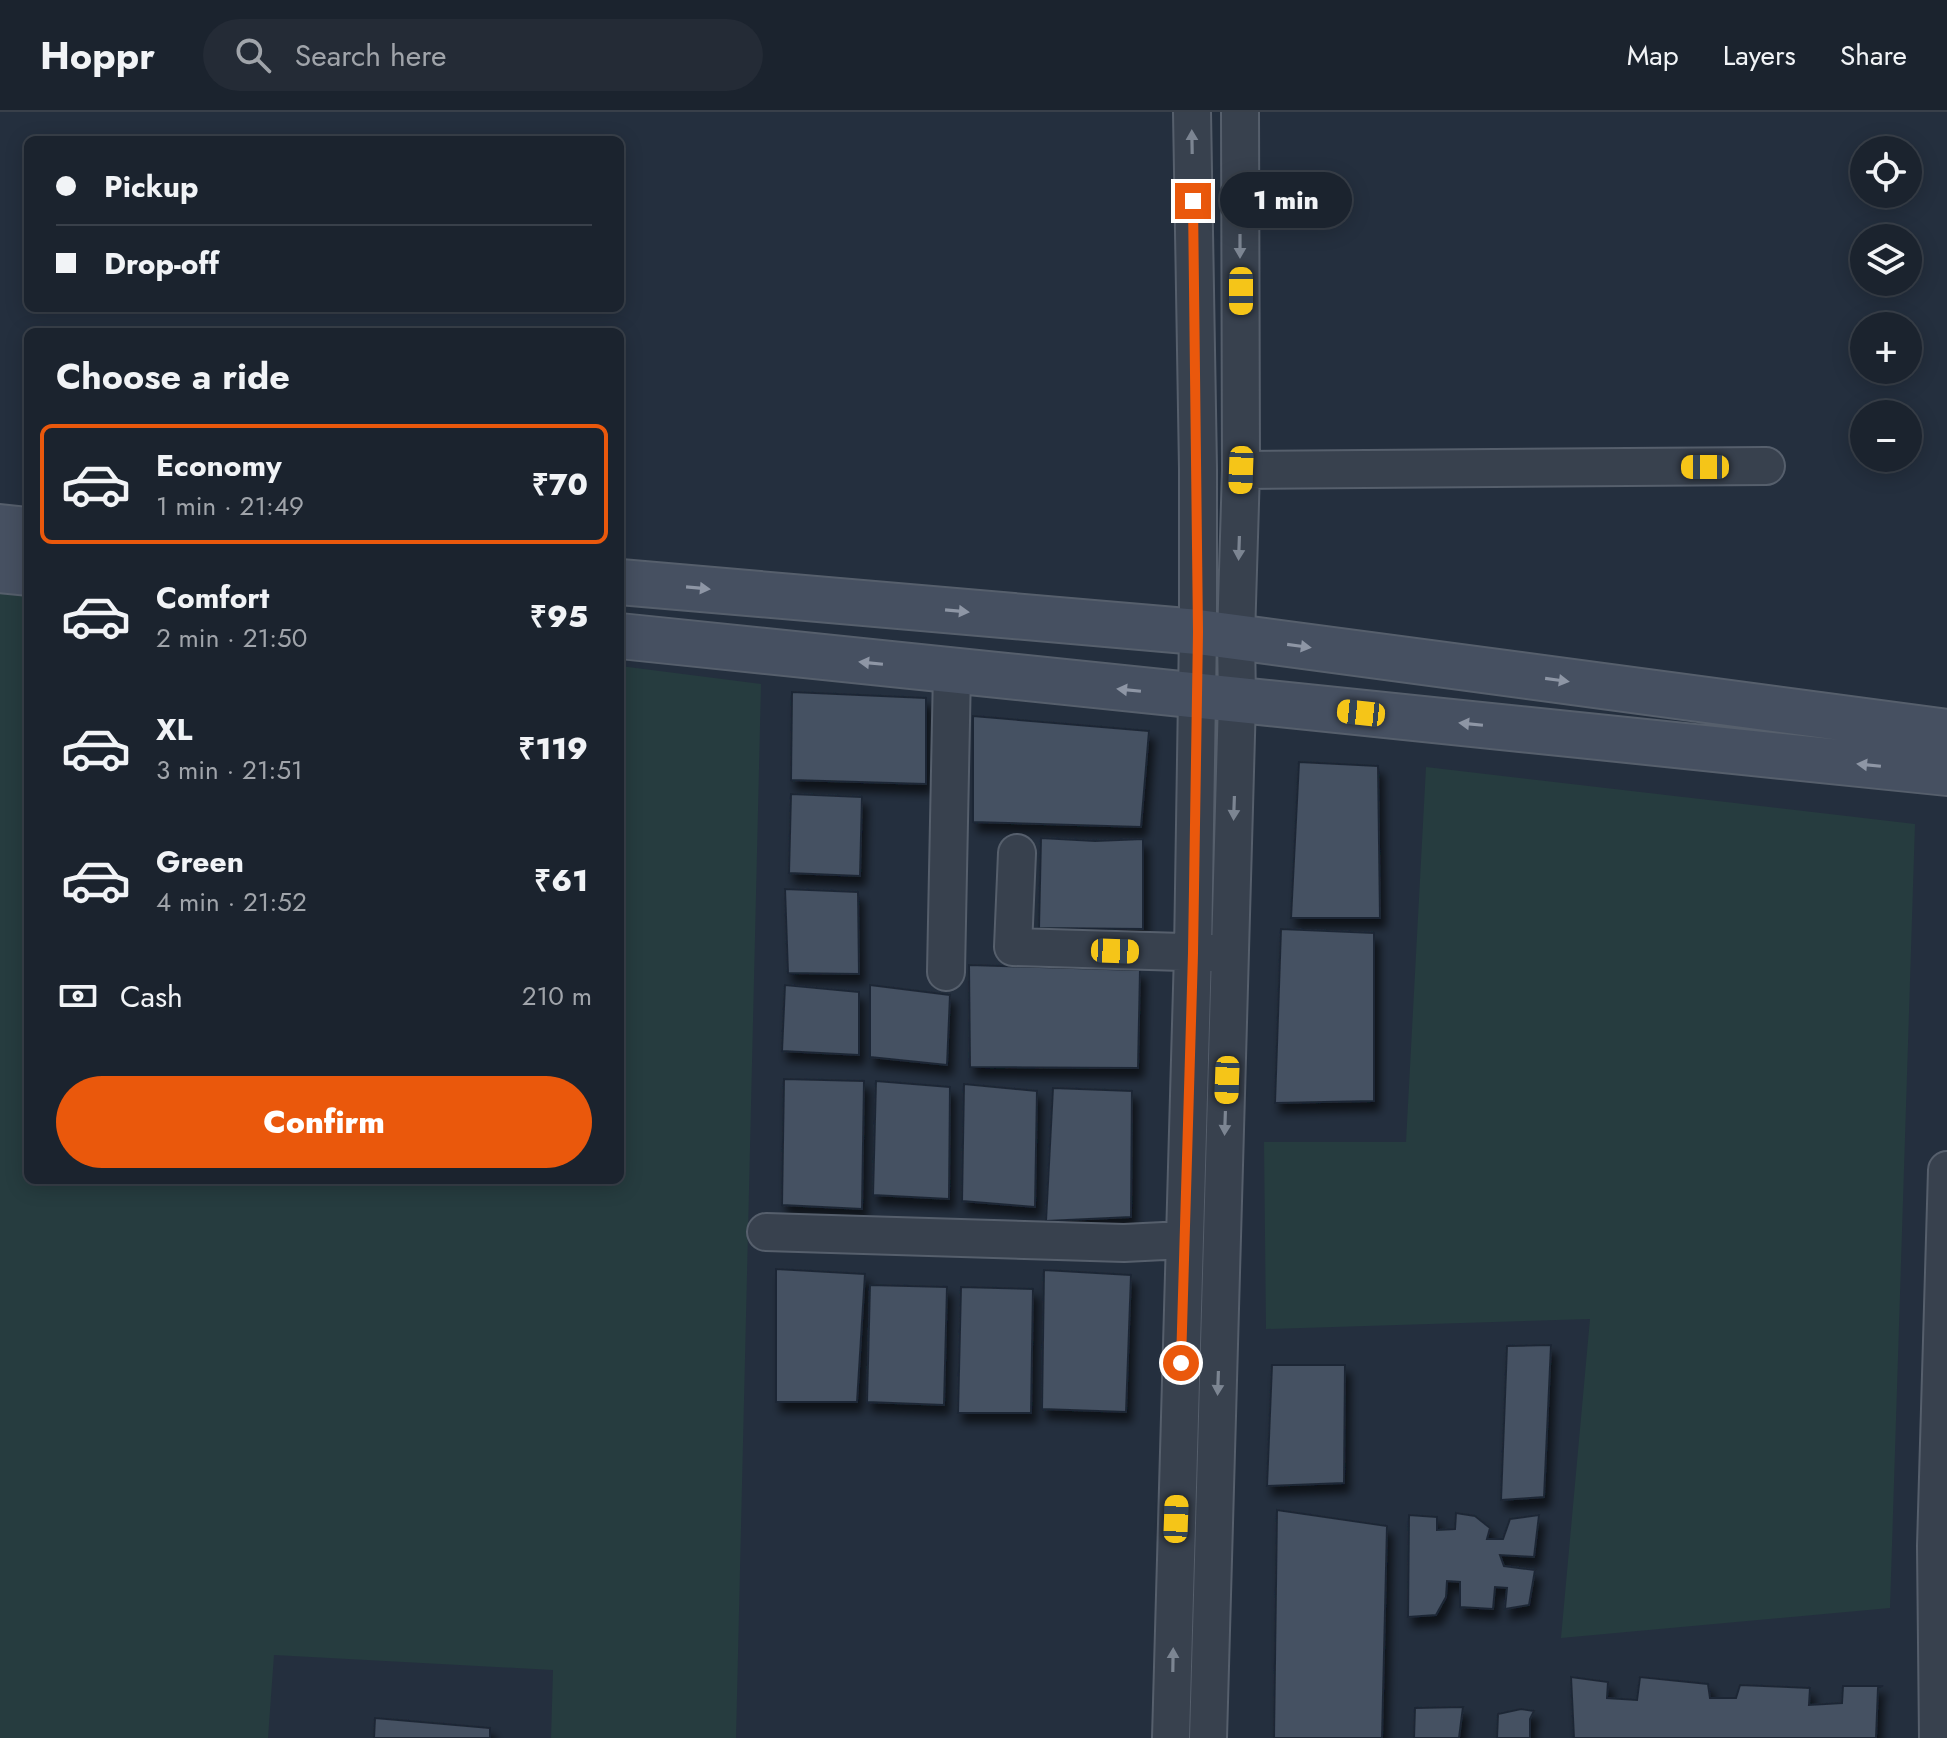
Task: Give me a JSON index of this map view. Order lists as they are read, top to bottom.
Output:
{
  "page": {
    "header": "Hoppr",
    "search": "Search here",
    "nav": ["Map", "Layers", "Share"],
    "map_buttons": ["+", "−"],
    "banner": ["Pickup", "Drop-off"],
    "bubble": "1 min",
    "heading": "Choose a ride",
    "list": [
      {
        "name": "Economy",
        "note": "1 min · 21:49",
        "value": "₹70"
      },
      {
        "name": "Comfort",
        "note": "2 min · 21:50",
        "value": "₹95"
      },
      {
        "name": "XL",
        "note": "3 min · 21:51",
        "value": "₹119"
      },
      {
        "name": "Green",
        "note": "4 min · 21:52",
        "value": "₹61"
      }
    ],
    "pay": ["Cash", "210 m"],
    "buttons": "Confirm"
  }
}
